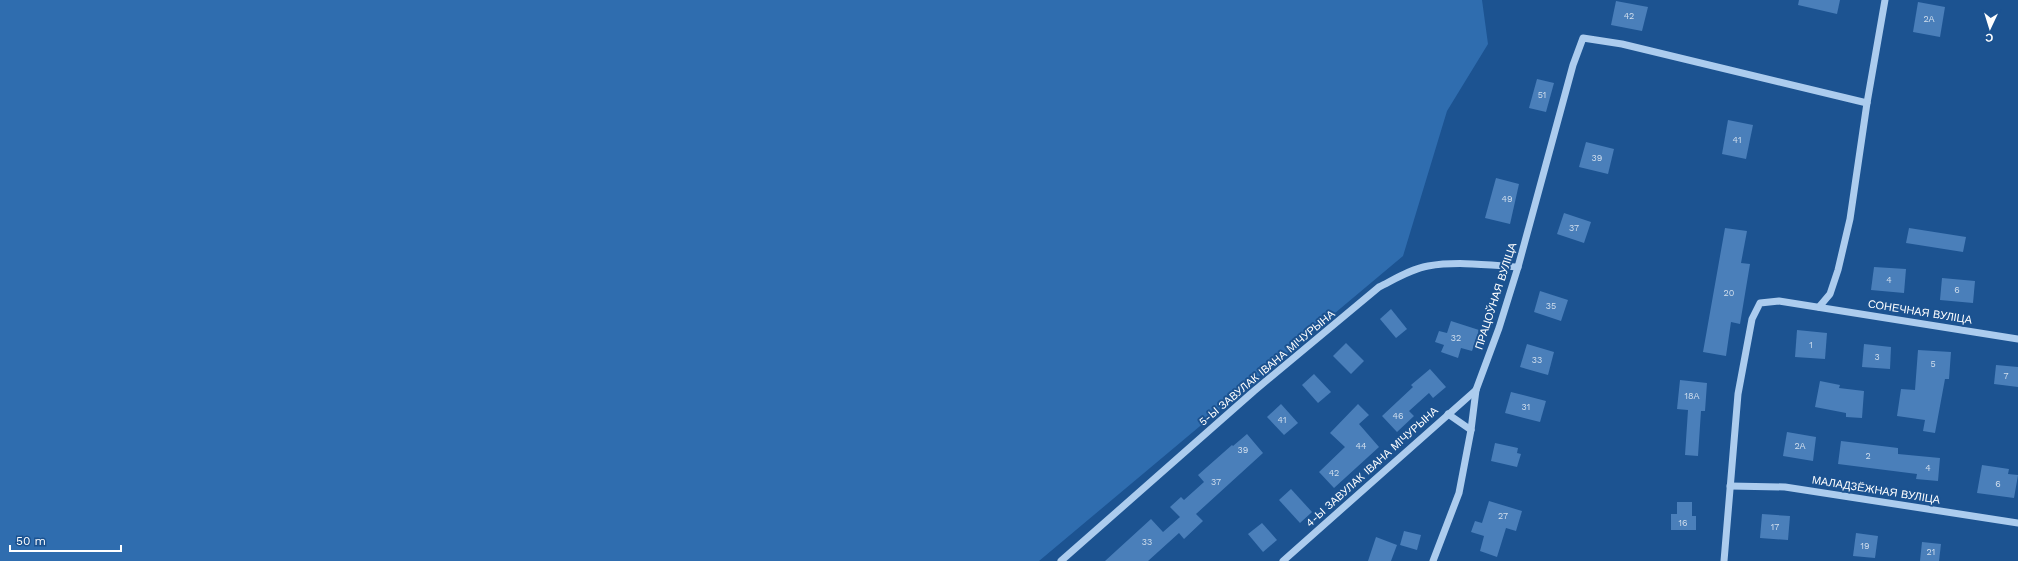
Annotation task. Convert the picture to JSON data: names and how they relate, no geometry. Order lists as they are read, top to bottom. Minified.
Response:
{"streets":{"street":["ПРАЦОЎНАЯ ВУЛІЦА","СОНЕЧНАЯ ВУЛІЦА","5-Ы ЗАВУЛАК ІВАНА МІЧУРЫНА","4-Ы ЗАВУЛАК ІВАНА МІЧУРЫНА","МАЛАДЗЁЖНАЯ ВУЛІЦА"]},"crossings":[["ПРАЦОЎНАЯ ВУЛІЦА","5-Ы ЗАВУЛАК ІВАНА МІЧУРЫНА"],["ПРАЦОЎНАЯ ВУЛІЦА","4-Ы ЗАВУЛАК ІВАНА МІЧУРЫНА"],["СОНЕЧНАЯ ВУЛІЦА","МАЛАДЗЁЖНАЯ ВУЛІЦА"]],"house_numbers":["42","2А","51","41","39","49","37","4","6","20","35","32","1","3","33","5","7","18А","31","46","41","44","2А","39","2","4","42","37","6","27","16","17","33","19","21"],"scale_bar":"50 m","north":"bottom"}
